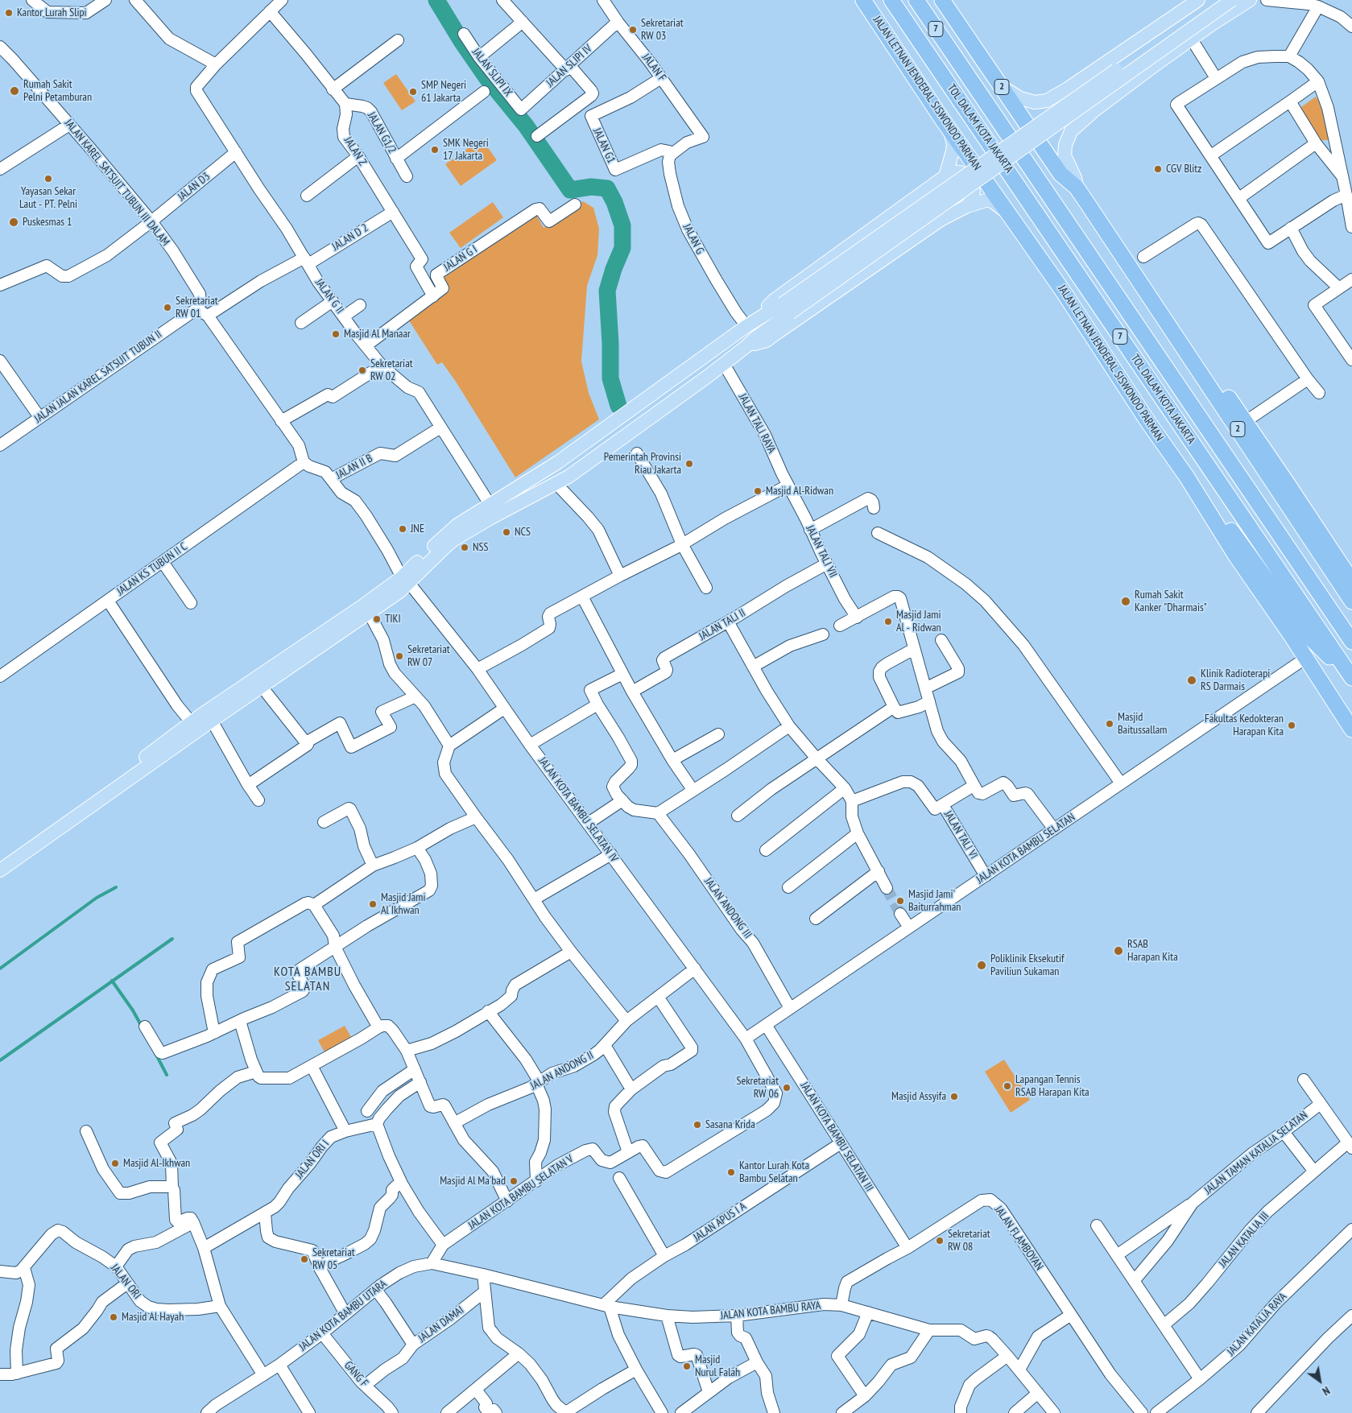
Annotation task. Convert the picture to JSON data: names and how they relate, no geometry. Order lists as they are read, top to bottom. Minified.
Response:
{"streets":{"highway":["7","2","JALAN LETNAN JENDERAL SISWONDO PARMAN","TOL DALAM KOTA JAKARTA"],"street":["JALAN SLIPI IV","JALAN F","JALAN SLIPI IX","JALAN G1/2","JALAN G1","JALAN Z","JALAN KAREL SATSUIT TUBUN III DALAM","JALAN D3","JALAN D 2","JALAN G","JALAN G I","JALAN G II","JALAN JALAN KAREL SATSUIT TUBUN II","JALAN TALI RAYA","JALAN II B","JALAN TALI VII","JALAN KS TUBUN II C","JALAN TALI II","JALAN KOTA BAMBU SELATAN IV","JALAN TALI VI","JALAN KOTA BAMBU SELATAN","JALAN ANDONG III","JALAN ANDONG II","JALAN KOTA BAMBU SELATAN III","JALAN TAMAN KATALIA SELATAN","JALAN ORI I","JALAN KOTA BAMBU SELATAN V","JALAN APUS I A","JALAN FLAMBOYAN","JALAN KATALIA III","JALAN ORI","JALAN KOTA BAMBU RAYA","JALAN KOTA BAMBU UTARA","JALAN DAMAI","JALAN KATALIA RAYA","GANG F"]},"crossings":[["JALAN SLIPI IV","JALAN F"],["JALAN SLIPI IV","JALAN SLIPI IX"],["JALAN F","JALAN G1"],["JALAN F","JALAN G"],["JALAN LETNAN JENDERAL SISWONDO PARMAN","JALAN KOTA BAMBU SELATAN"],["JALAN G1/2","JALAN Z"],["JALAN G1","JALAN G"],["JALAN Z","JALAN D 2"],["JALAN Z","JALAN G I"],["JALAN KAREL SATSUIT TUBUN III DALAM","JALAN D3"],["JALAN KAREL SATSUIT TUBUN III DALAM","JALAN JALAN KAREL SATSUIT TUBUN II"],["JALAN D3","JALAN G II"],["JALAN D 2","JALAN G II"],["JALAN G II","JALAN II B"],["JALAN TALI RAYA","JALAN TALI VII"],["JALAN II B","JALAN KOTA BAMBU SELATAN IV"],["JALAN TALI VII","JALAN TALI II"],["JALAN KS TUBUN II C","JALAN KOTA BAMBU SELATAN IV"],["JALAN KOTA BAMBU SELATAN IV","JALAN KOTA BAMBU SELATAN"],["JALAN KOTA BAMBU SELATAN IV","JALAN ANDONG II"],["JALAN KOTA BAMBU SELATAN IV","JALAN KOTA BAMBU SELATAN V"],["JALAN TALI VI","JALAN KOTA BAMBU SELATAN"],["JALAN KOTA BAMBU SELATAN","JALAN ANDONG III"],["JALAN KOTA BAMBU SELATAN","JALAN KOTA BAMBU SELATAN III"],["JALAN KOTA BAMBU SELATAN","JALAN KOTA BAMBU SELATAN V"],["JALAN KOTA BAMBU SELATAN III","JALAN APUS I A"],["JALAN KOTA BAMBU SELATAN III","JALAN FLAMBOYAN"],["JALAN KOTA BAMBU SELATAN V","JALAN KOTA BAMBU UTARA"],["JALAN APUS I A","JALAN KOTA BAMBU RAYA"],["JALAN APUS I A","JALAN KOTA BAMBU UTARA"],["JALAN FLAMBOYAN","JALAN KOTA BAMBU RAYA"],["JALAN KOTA BAMBU RAYA","JALAN KOTA BAMBU UTARA"],["JALAN KOTA BAMBU UTARA","JALAN DAMAI"],["JALAN KOTA BAMBU UTARA","GANG F"]],"districts":["KOTA BAMBU SELATAN"],"places":["Kantor Lurah Slipi","Sekretariat RW 03","Rumah Sakit Pelni Petamburan","SMP Negeri 61 Jakarta","SMK Negeri 17 Jakarta","CGV Blitz","Yayasan Sekar Laut - PT. Pelni","Puskesmas 1","Sekretariat RW 01","Masjid Al Manaar","Sekretariat RW 02","Pemerintah Provinsi Riau Jakarta","Masjid Al-Ridwan","JNE","NCS","NSS","Rumah Sakit Kanker \"Dharmais\"","TIKI","Masjid Jami Al - Ridwan","Sekretariat RW 07","Klinik Radioterapi RS Darmais","Masjid Baitussallam","Fakultas Kedokteran Harapan Kita","Masjid Jami' Baiturrahman","Masjid Jami Al Ikhwan","RSAB Harapan Kita","Poliklinik Eksekutif Paviliun Sukaman","Lapangan Tennis RSAB Harapan Kita","Sekretariat RW 06","Masjid Assyifa","Sasana Krida","Masjid Al-Ikhwan","Kantor Lurah Kota Bambu Selatan","Masjid Al Ma'bad","Sekretariat RW 08","Sekretariat RW 05","Masjid Al Hayah","Masjid Nurul Falah"],"north":"bottom right"}
